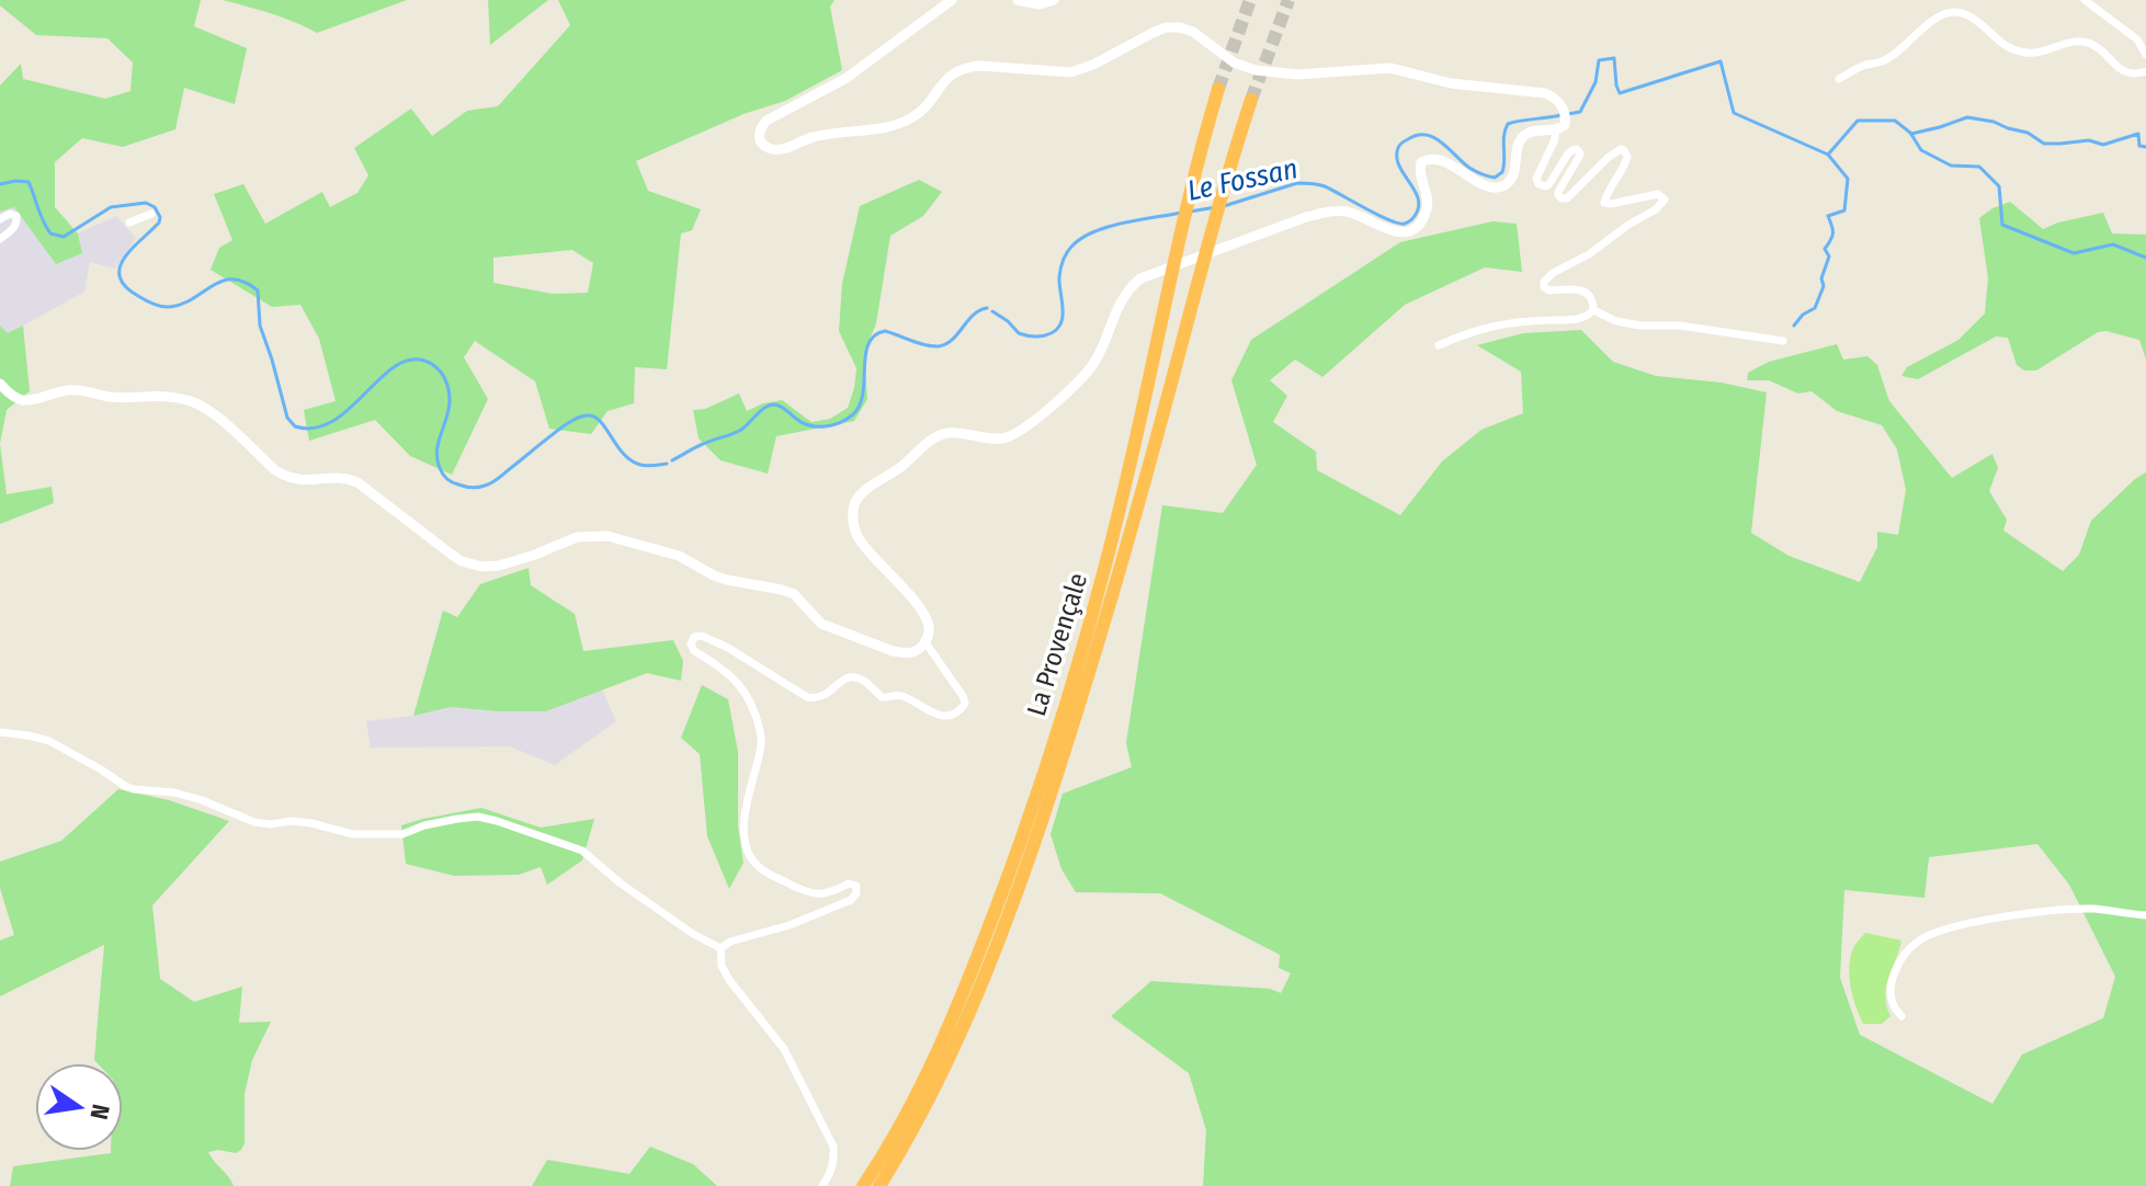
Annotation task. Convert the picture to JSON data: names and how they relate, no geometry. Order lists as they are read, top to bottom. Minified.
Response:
{"streets":{"highway":["La Provençale"]},"water":["Le Fossan"],"north":"right"}
